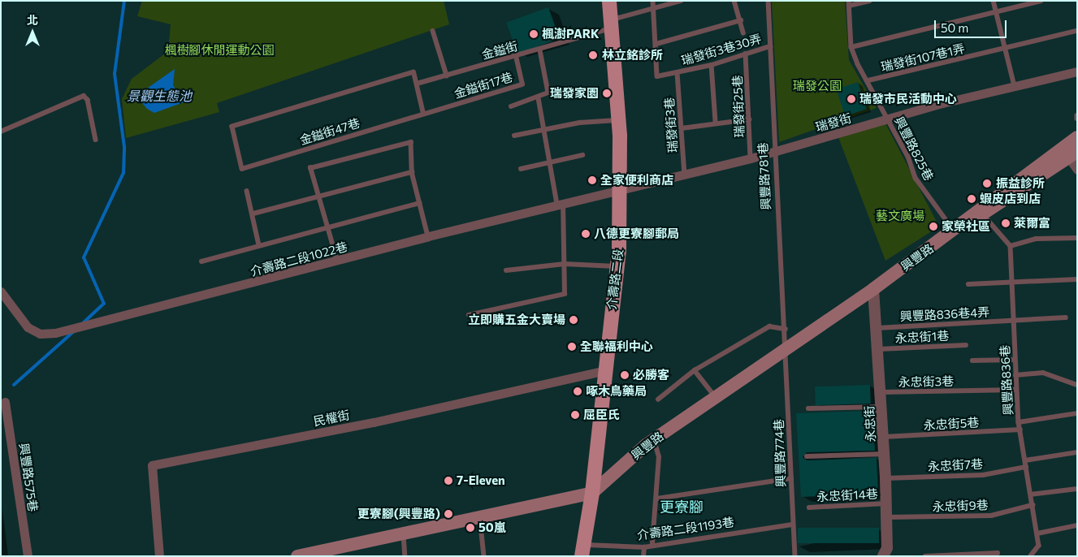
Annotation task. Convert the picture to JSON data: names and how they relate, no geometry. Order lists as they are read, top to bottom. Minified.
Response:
{"streets":{"main road":["興豐路","介壽路二段"],"street":["瑞發街","介壽路二段1022巷","民權街","永忠街","興豐路575巷"],"lane":["瑞發街3巷30弄","金鎰街","瑞發街107巷1弄","金鎰街17巷","瑞發街25巷","瑞發街3巷","金鎰街47巷","興豐路825巷","興豐路781巷","興豐路836巷4弄","永忠街1巷","興豐路836巷","永忠街3巷","永忠街5巷","興豐路774巷","永忠街7巷","永忠街14巷","永忠街9巷","介壽路二段1193巷"]},"crossings":[["瑞發街3巷30弄","瑞發街25巷"],["瑞發街3巷30弄","瑞發街3巷"],["瑞發街3巷30弄","興豐路781巷"],["金鎰街","金鎰街17巷"],["金鎰街","金鎰街47巷"],["金鎰街","介壽路二段"],["瑞發街107巷1弄","興豐路825巷"],["金鎰街17巷","金鎰街47巷"],["瑞發街25巷","瑞發街"],["瑞發街","瑞發街3巷"],["瑞發街","興豐路825巷"],["瑞發街","興豐路781巷"],["瑞發街","介壽路二段1022巷"],["瑞發街","介壽路二段"],["興豐路825巷","興豐路"],["興豐路781巷","興豐路"],["興豐路781巷","興豐路774巷"],["興豐路","介壽路二段"],["興豐路","永忠街"],["興豐路","興豐路774巷"],["介壽路二段1022巷","介壽路二段"],["介壽路二段","民權街"],["介壽路二段","介壽路二段1193巷"],["興豐路836巷4弄","興豐路836巷"],["興豐路836巷4弄","永忠街"],["永忠街1巷","永忠街"],["興豐路836巷","永忠街3巷"],["興豐路836巷","永忠街5巷"],["興豐路836巷","永忠街7巷"],["興豐路836巷","永忠街9巷"],["永忠街3巷","永忠街"],["永忠街","永忠街5巷"],["永忠街","永忠街7巷"],["永忠街","永忠街14巷"],["永忠街","永忠街9巷"],["興豐路774巷","介壽路二段1193巷"]],"districts":["更寮腳"],"water":["景觀生態池"],"parks":["楓樹腳休閒運動公園","瑞發公園","藝文廣場"],"places":["楓澍PARK","林立銘診所","瑞發家園","瑞發市民活動中心","全家便利商店","振益診所","蝦皮店到店","萊爾富","家榮社區","八德更寮腳郵局","立即購五金大賣場","全聯福利中心","必勝客","啄木鳥藥局","屈臣氏","7-Eleven","更寮腳(興豐路)","50嵐"],"scale_bar":"50 m","north":"top"}
